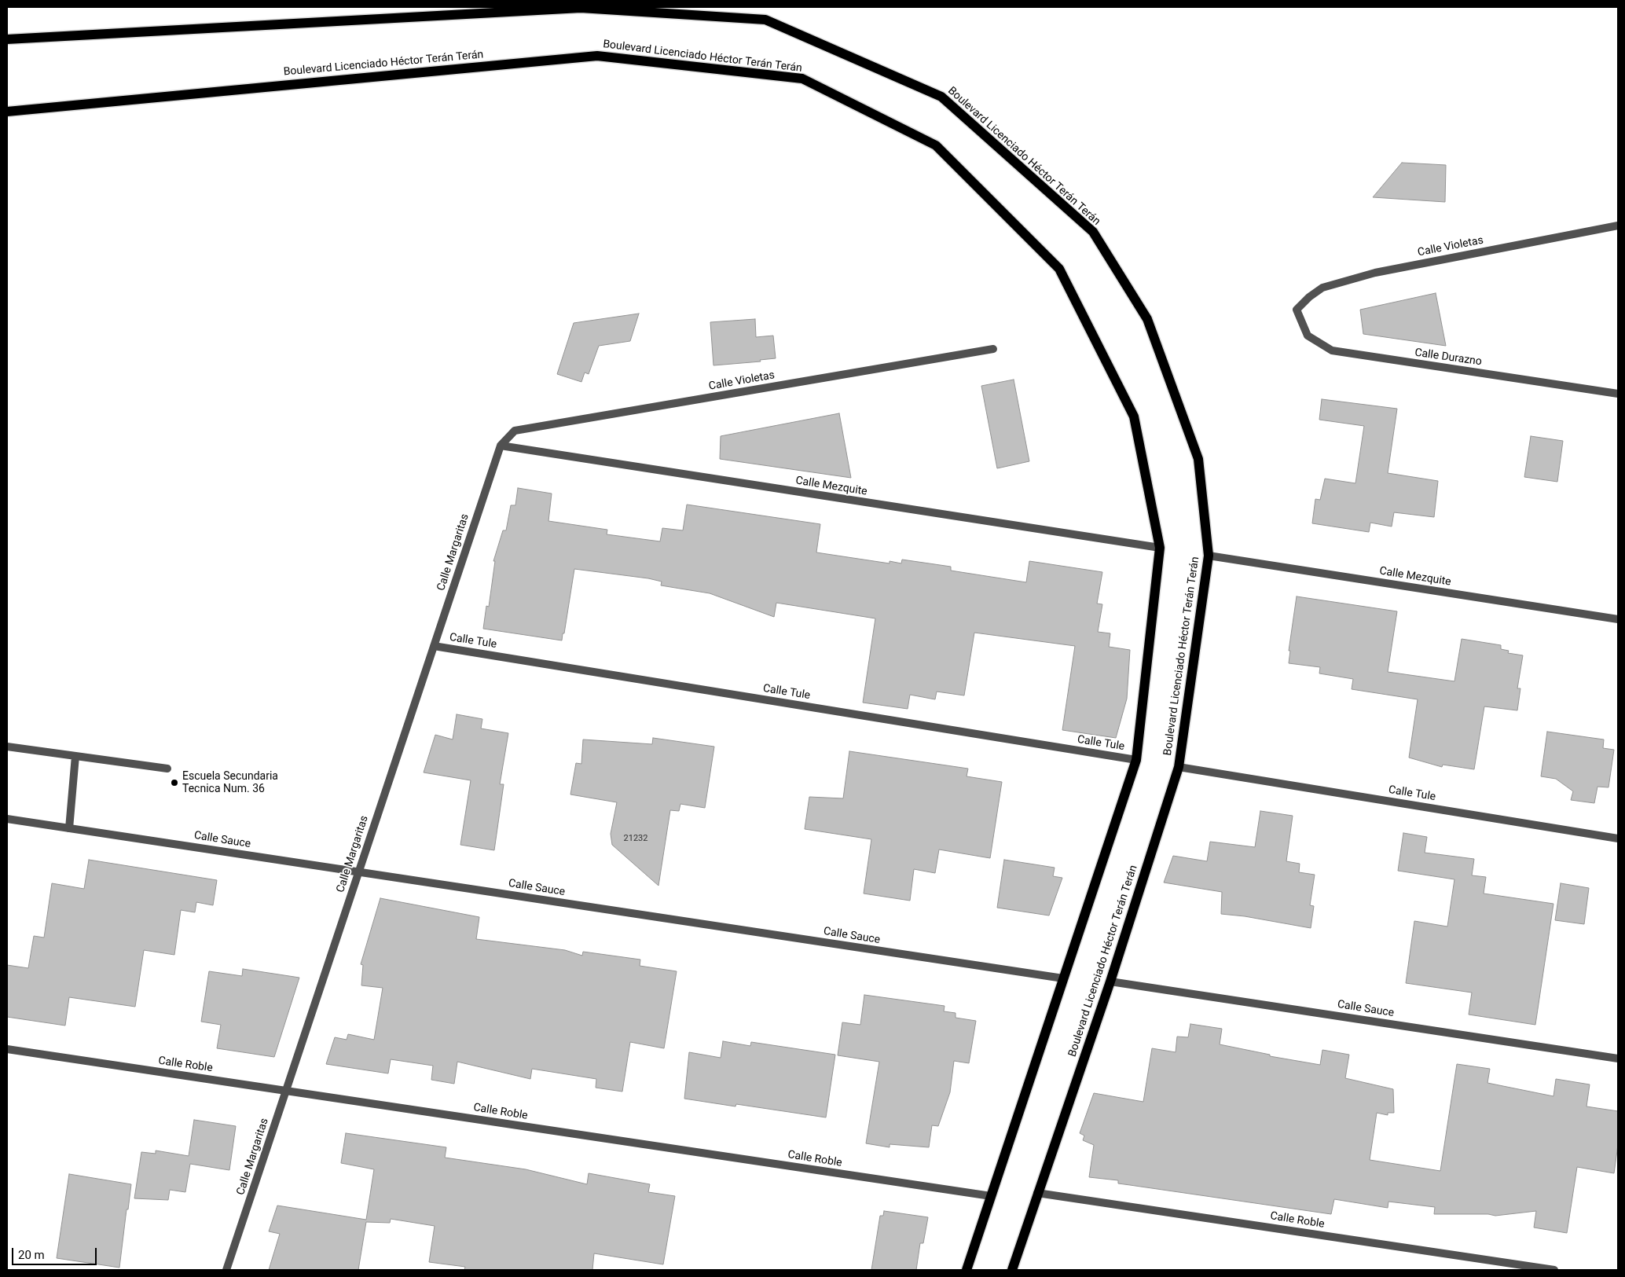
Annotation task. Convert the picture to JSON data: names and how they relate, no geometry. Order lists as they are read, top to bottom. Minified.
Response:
{"streets":{"main road":["Boulevard Licenciado Héctor Terán Terán"],"street":["Calle Violetas","Calle Durazno","Calle Mezquite","Calle Margaritas","Calle Tule","Calle Sauce","Calle Roble"]},"crossings":[["Boulevard Licenciado Héctor Terán Terán","Calle Mezquite"],["Boulevard Licenciado Héctor Terán Terán","Calle Tule"],["Boulevard Licenciado Héctor Terán Terán","Calle Sauce"],["Boulevard Licenciado Héctor Terán Terán","Calle Roble"],["Calle Violetas","Calle Durazno"],["Calle Violetas","Calle Mezquite"],["Calle Violetas","Calle Margaritas"],["Calle Mezquite","Calle Margaritas"],["Calle Margaritas","Calle Tule"],["Calle Margaritas","Calle Sauce"],["Calle Margaritas","Calle Roble"]],"places":["Escuela Secundaria Tecnica Num. 36"],"house_numbers":["21232"],"scale_bar":"20 m"}
